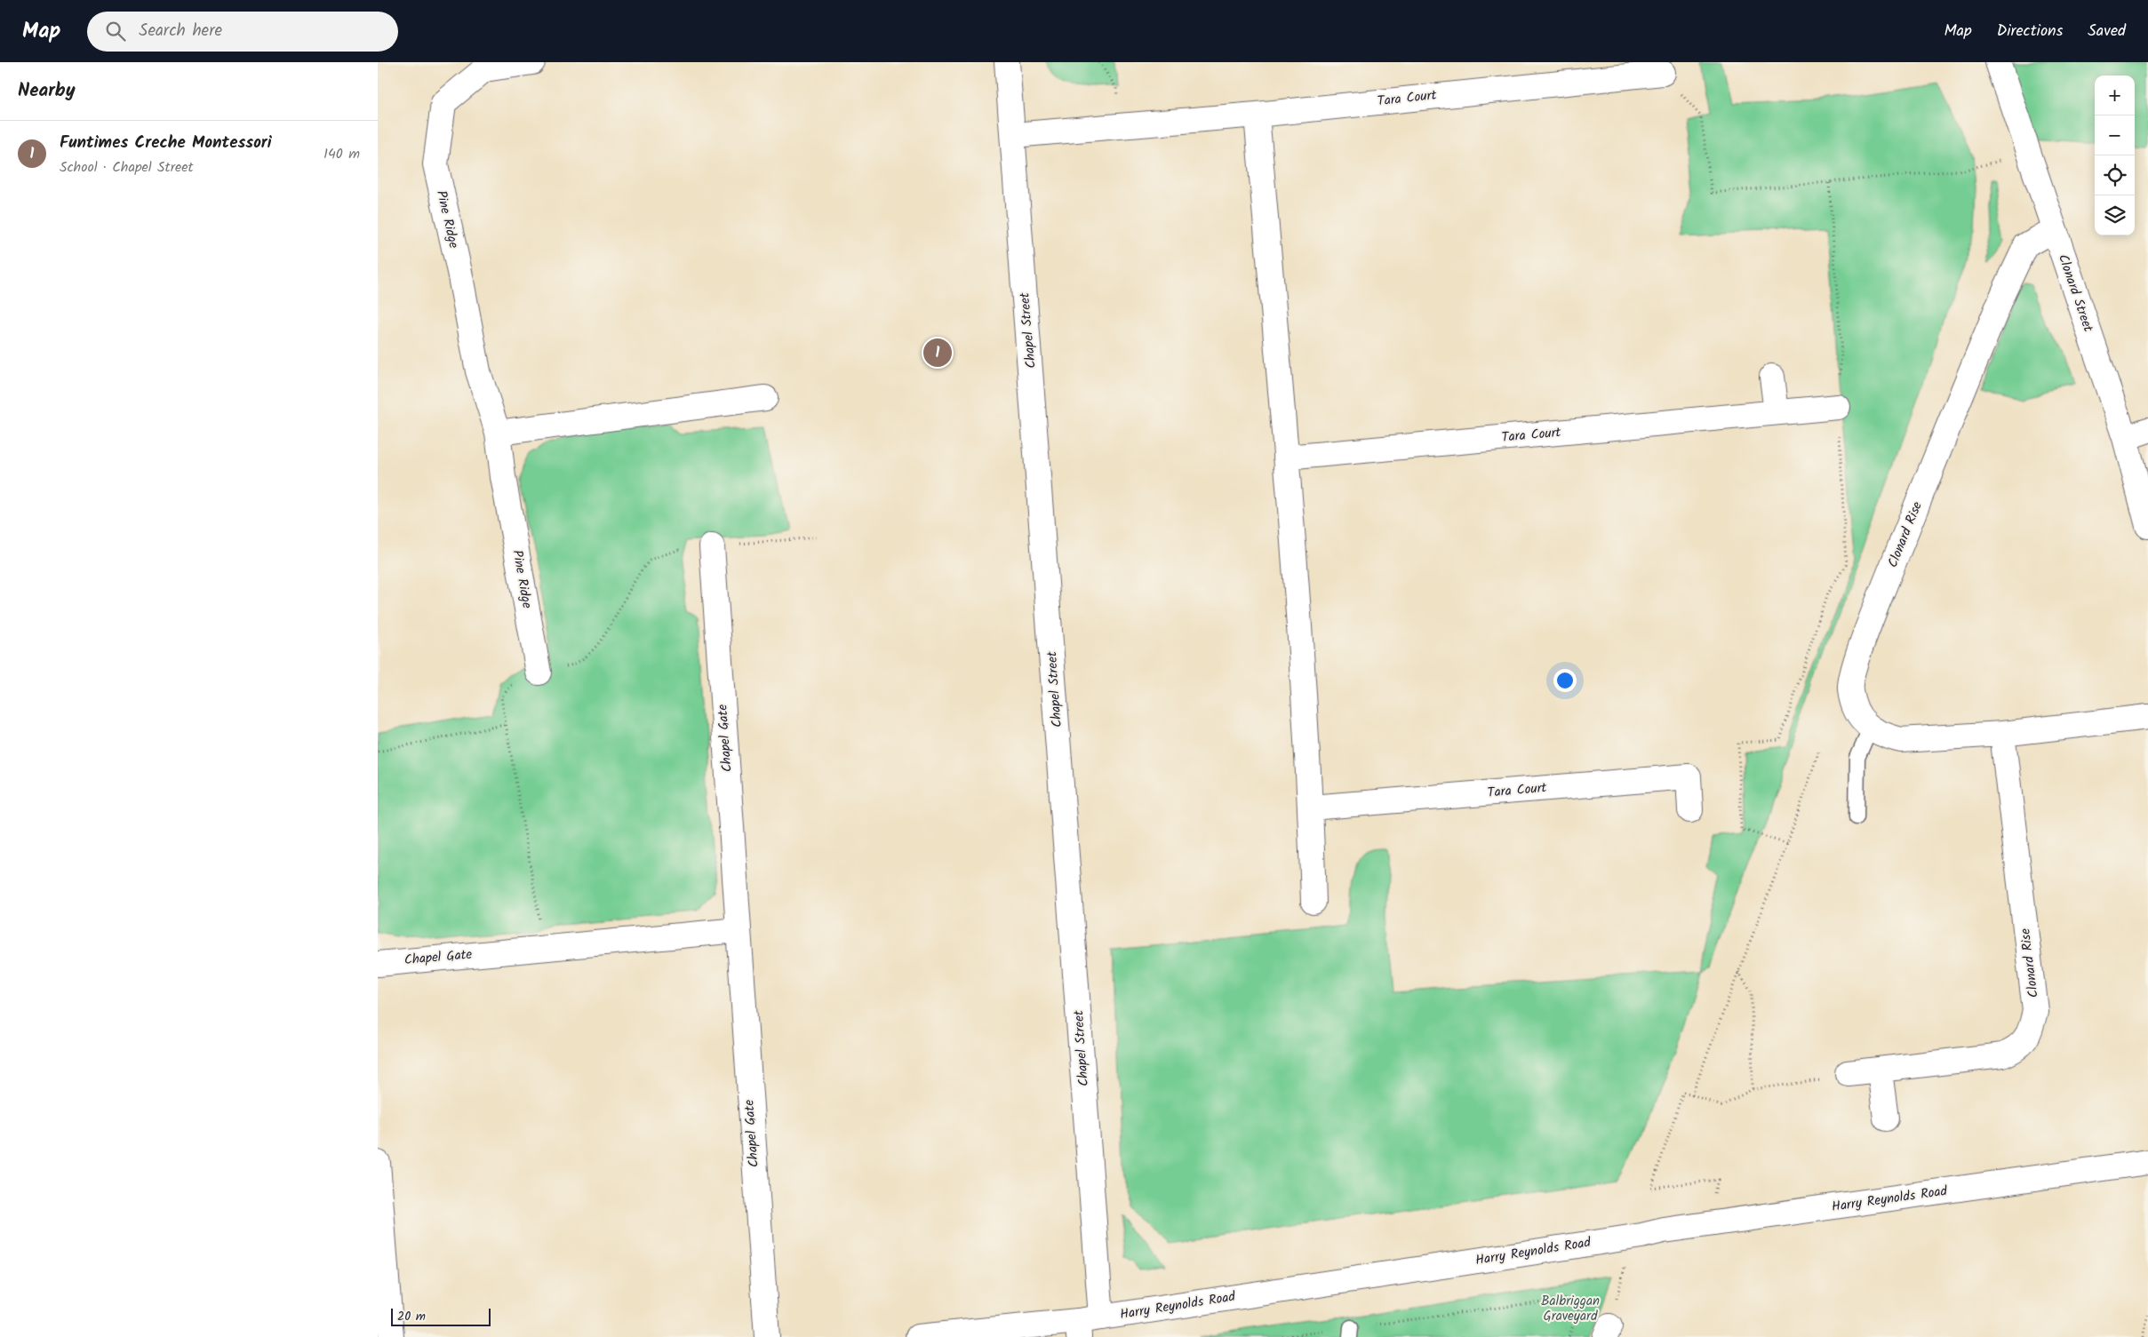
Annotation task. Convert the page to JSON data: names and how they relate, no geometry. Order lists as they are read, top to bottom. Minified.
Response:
{"streets":{"street":["Tara Court","Pine Ridge","Clonard Street","Chapel Street","Clonard Rise","Chapel Gate","Harry Reynolds Road"]},"crossings":[["Tara Court","Chapel Street"],["Clonard Street","Clonard Rise"],["Chapel Street","Harry Reynolds Road"]],"parks":["Balbriggan Graveyard"],"scale_bar":"20 m","page":{"header":"Map","search":"Search here","nav":["Map","Directions","Saved"],"heading":"Nearby","map_buttons":["+","−"],"list":[{"mark":"1","name":"Funtimes Creche Montessori","note":"School · Chapel Street","value":"140 m"}],"pins":"1","scale":"20 m"}}
